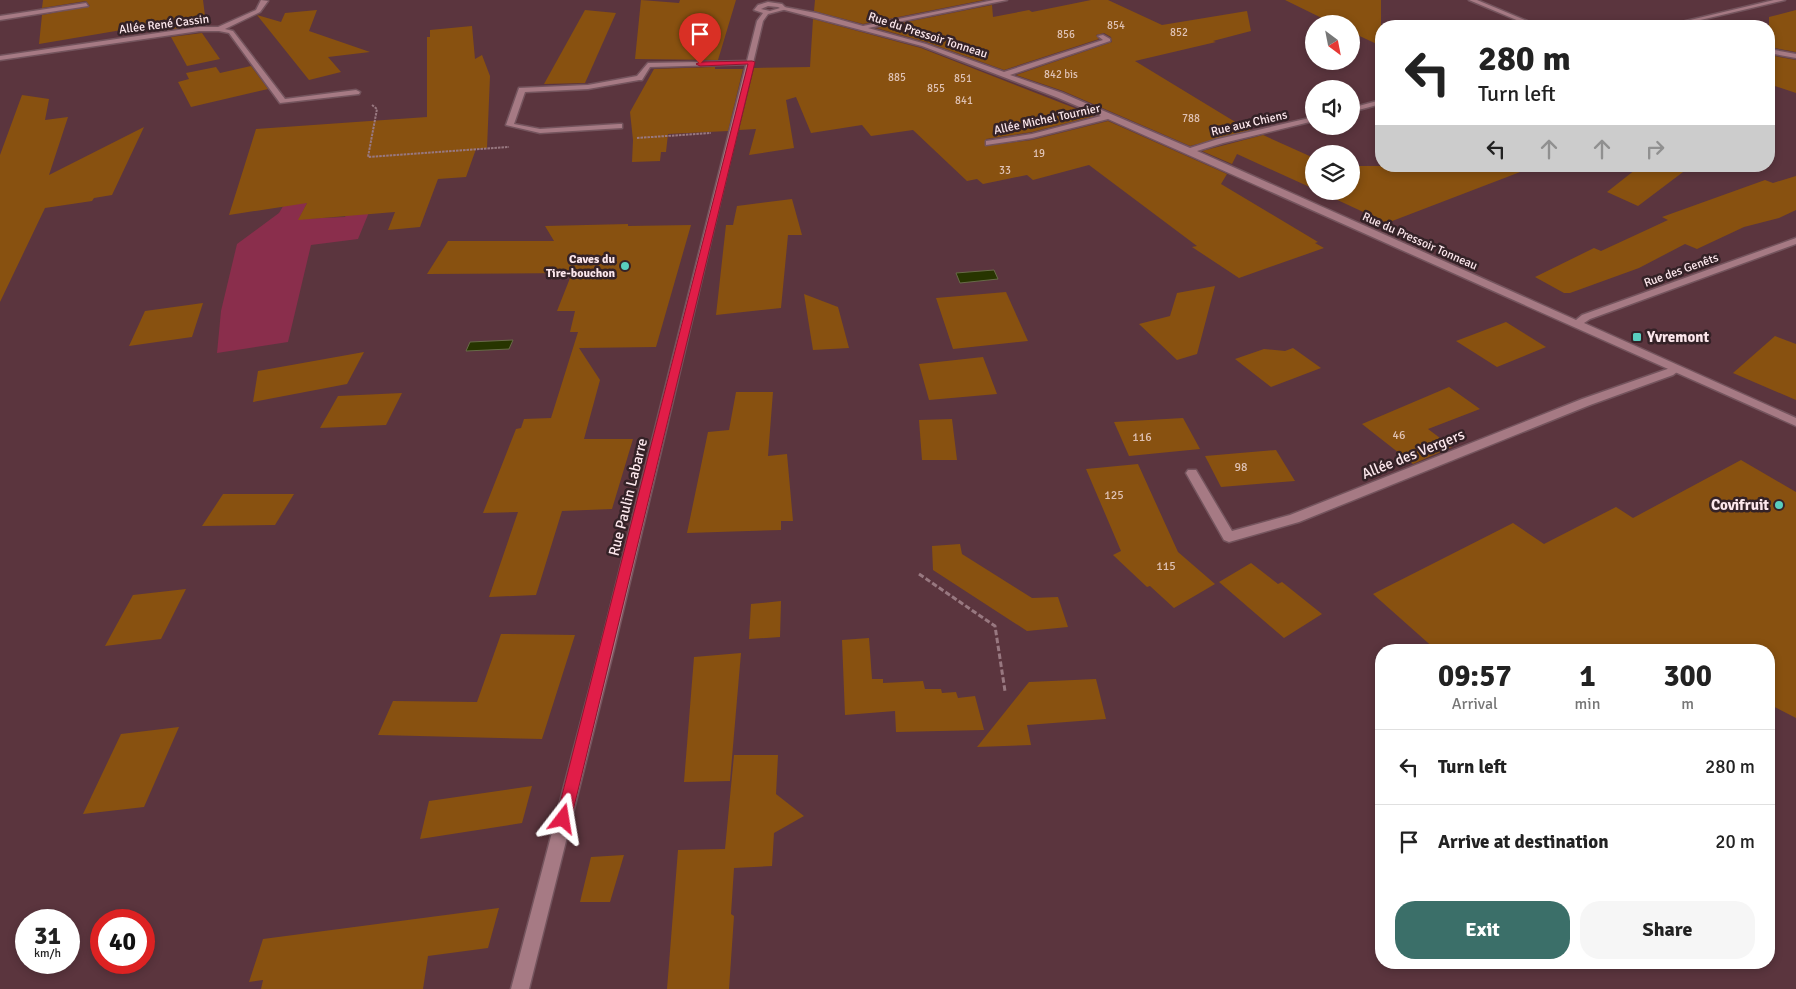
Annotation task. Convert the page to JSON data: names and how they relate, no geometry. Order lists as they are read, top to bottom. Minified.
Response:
{"streets":{"street":["Allée René Cassin","Rue du Pressoir Tonneau","Allée Michel Tournier","Rue aux Chiens","Rue des Genêts","Allée des Vergers","Rue Paulin Labarre"]},"crossings":[["Rue du Pressoir Tonneau","Allée Michel Tournier"],["Rue du Pressoir Tonneau","Rue aux Chiens"],["Rue du Pressoir Tonneau","Rue des Genêts"],["Rue du Pressoir Tonneau","Allée des Vergers"],["Rue du Pressoir Tonneau","Rue Paulin Labarre"]],"places":{"other":["Caves du Tire-bouchon","Covifruit"],"transit":["Yvremont"]},"house_numbers":["854","852","856","842 bis","885","851","855","841","788","19","33","46","116","98","125","115"],"north":"bottom right","page":{"turn":["280 m","Turn left"],"eta":["09:57","Arrival","1","min","300","m"],"list":[{"name":"Turn left","value":"280 m"},{"name":"Arrive at destination","value":"20 m"}],"buttons":["Exit","Share"],"speed":"31 km/h","limit":"40"}}
